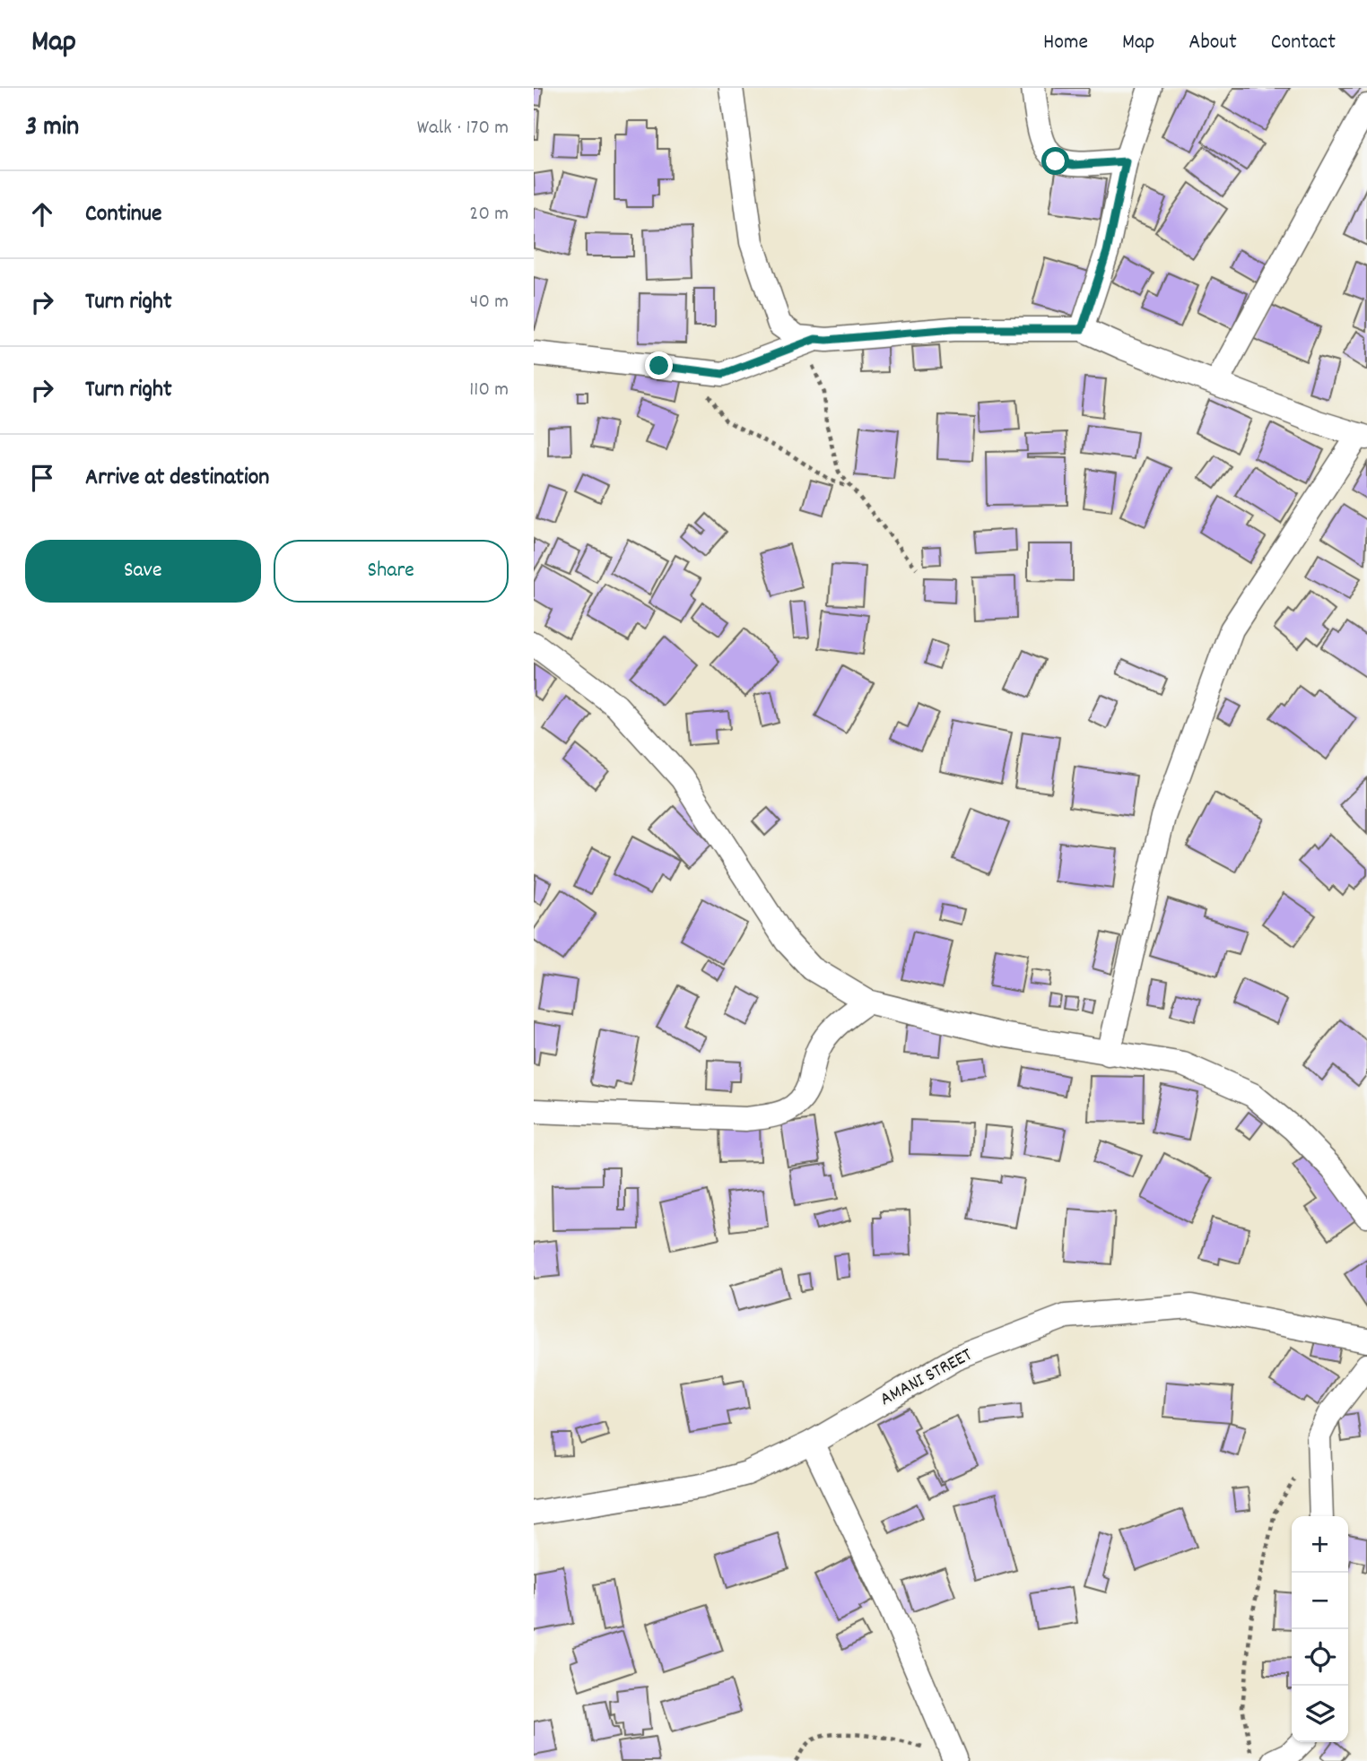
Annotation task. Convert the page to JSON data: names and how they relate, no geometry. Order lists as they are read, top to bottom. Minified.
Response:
{"streets":{"street":["AMANI STREET"]},"page":{"header":"Map","nav":["Home","Map","About","Contact"],"heading":["3 min","Walk · 170 m"],"list":[["Continue","20 m"],["Turn right","40 m"],["Turn right","110 m"],"Arrive at destination"],"buttons":["Save","Share"],"map_buttons":["+","−"]}}
